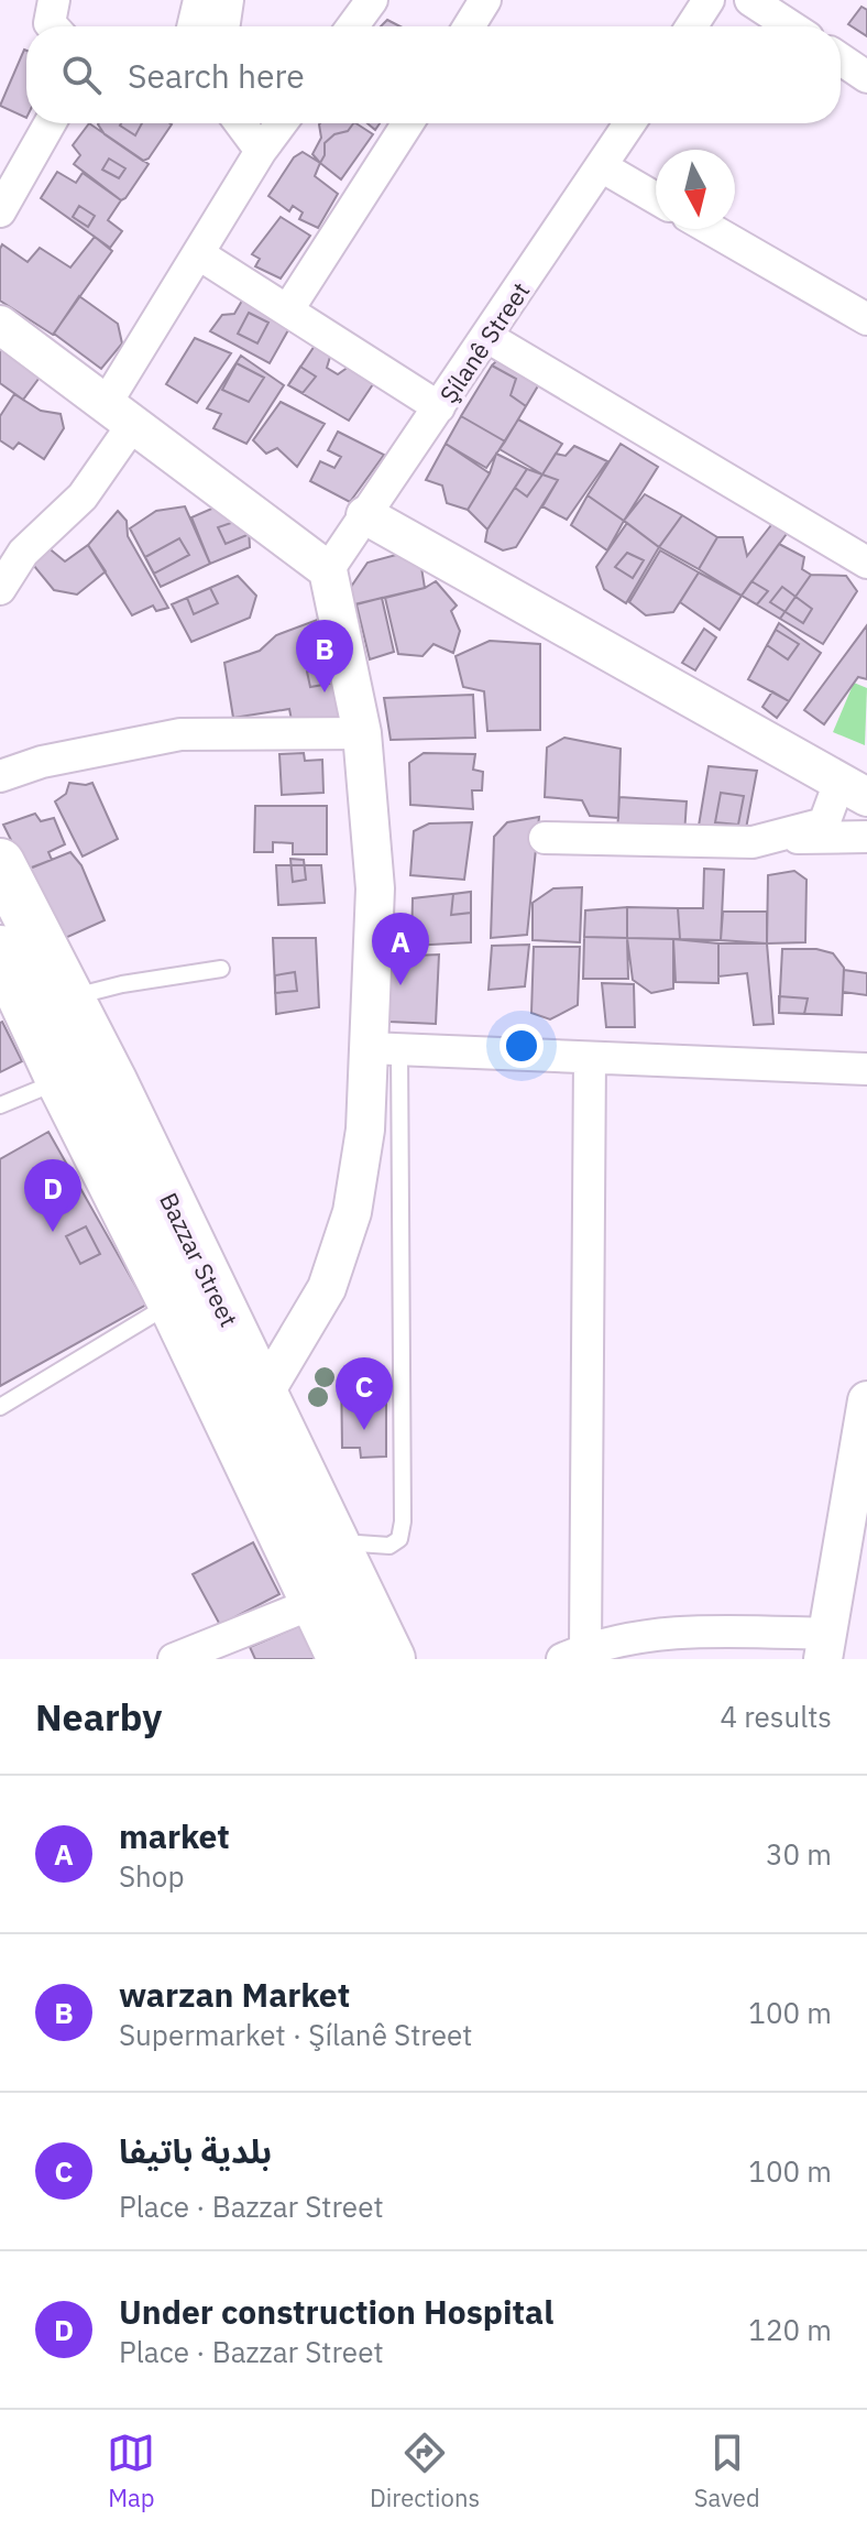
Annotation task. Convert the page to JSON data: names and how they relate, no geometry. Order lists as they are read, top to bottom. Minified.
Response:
{"streets":{"highway":["Bazzar Street"],"street":["Şílanê Street"]},"north":"bottom","page":{"search":"Search here","pins":["B","A","D","C"],"heading":["Nearby","4 results"],"list":[{"mark":"A","name":"market","note":"Shop","value":"30 m"},{"mark":"B","name":"warzan Market","note":"Supermarket · Şílanê Street","value":"100 m"},{"mark":"C","name":"بلدية باتيفا","note":"Place · Bazzar Street","value":"100 m"},{"mark":"D","name":"Under construction Hospital","note":"Place · Bazzar Street","value":"120 m"}],"nav":["Map","Directions","Saved"]}}
